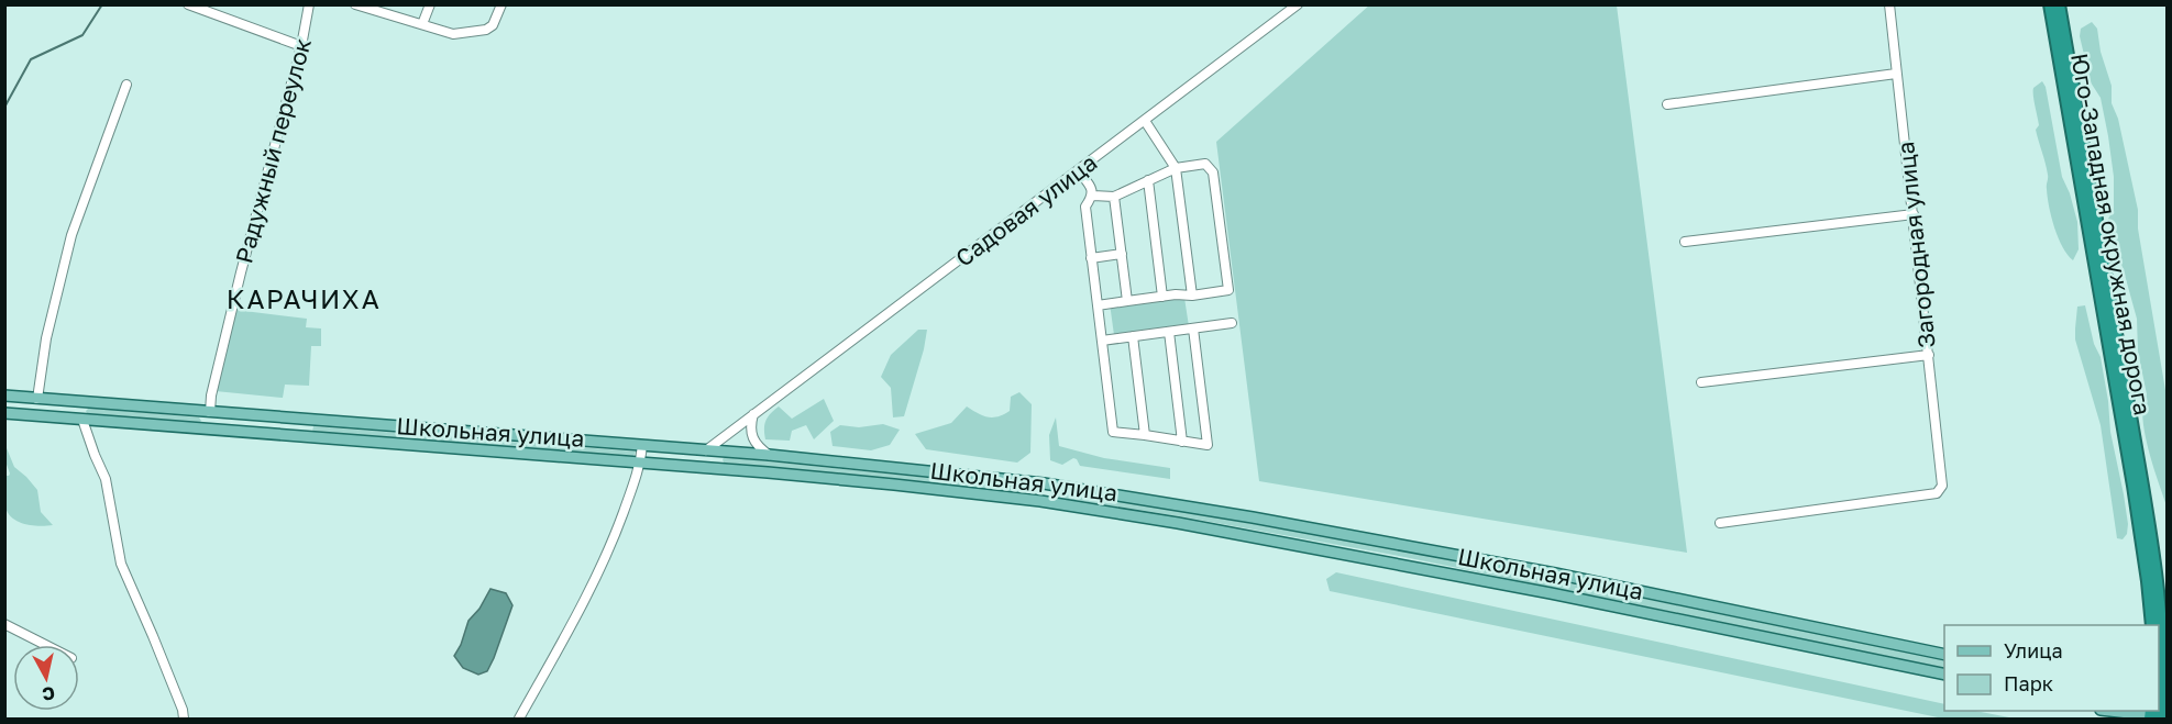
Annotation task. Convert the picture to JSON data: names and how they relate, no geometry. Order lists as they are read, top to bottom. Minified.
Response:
{"streets":{"highway":["Юго-Западная окружная дорога"],"main road":["Школьная улица"],"street":["Радужный переулок","Садовая улица","Загородная улица"]},"crossings":[["Радужный переулок","Школьная улица"],["Садовая улица","Школьная улица"]],"districts":["КАРАЧИХА"],"legend":["Улица","Парк"],"north":"bottom"}
